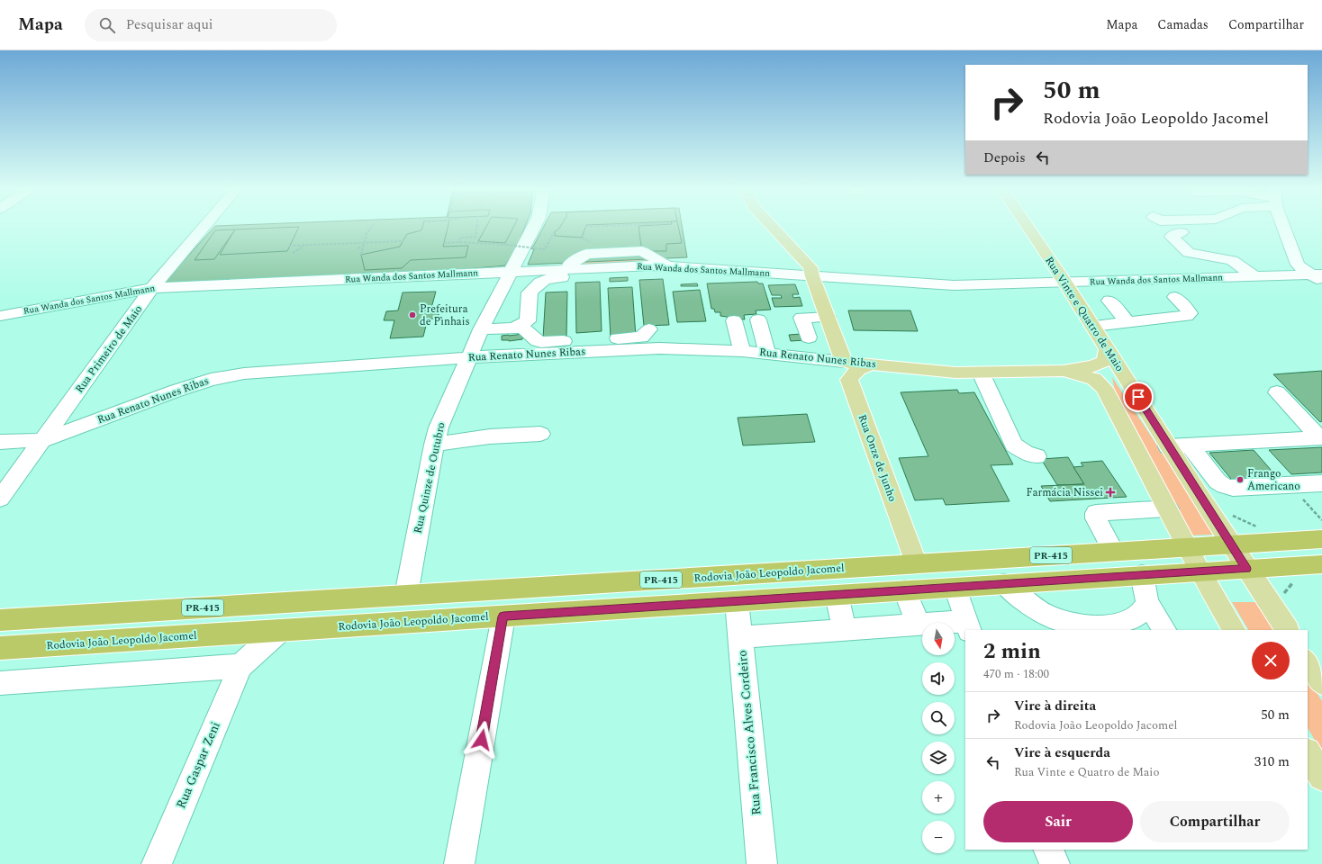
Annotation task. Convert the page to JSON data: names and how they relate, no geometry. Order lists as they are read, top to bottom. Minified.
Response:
{"streets":{"highway":["PR-415","Rodovia João Leopoldo Jacomel"],"main road":["Rua Vinte e Quatro de Maio","Rua Renato Nunes Ribas","Rua Onze de Junho"],"street":["Rua Wanda dos Santos Mallmann","Rua Primeiro de Maio","Rua Quinze de Outubro","Rua Francisco Alves Cordeiro","Rua Gaspar Zeni"]},"crossings":[["Rua Wanda dos Santos Mallmann","Rua Vinte e Quatro de Maio"],["Rua Wanda dos Santos Mallmann","Rua Primeiro de Maio"],["Rua Wanda dos Santos Mallmann","Rua Quinze de Outubro"],["Rua Vinte e Quatro de Maio","Rodovia João Leopoldo Jacomel"],["Rua Primeiro de Maio","Rua Renato Nunes Ribas"],["Rua Renato Nunes Ribas","Rua Onze de Junho"],["Rua Renato Nunes Ribas","Rua Quinze de Outubro"],["Rua Onze de Junho","Rodovia João Leopoldo Jacomel"],["Rua Quinze de Outubro","Rodovia João Leopoldo Jacomel"],["Rodovia João Leopoldo Jacomel","Rua Francisco Alves Cordeiro"]],"places":{"other":["Prefeitura de Pìnhais","Frango Americano"],"health":["Farmácia Nissei"]},"north":"bottom","page":{"header":"Mapa","search":"Pesquisar aqui","nav":["Mapa","Camadas","Compartilhar"],"turn":["50 m","Rodovia João Leopoldo Jacomel"],"then":"Depois","map_buttons":["+","−"],"heading":["2 min","470 m · 18:00"],"list":[{"name":"Vire à direita","note":"Rodovia João Leopoldo Jacomel","value":"50 m"},{"name":"Vire à esquerda","note":"Rua Vinte e Quatro de Maio","value":"310 m"}],"buttons":["Sair","Compartilhar"]}}
